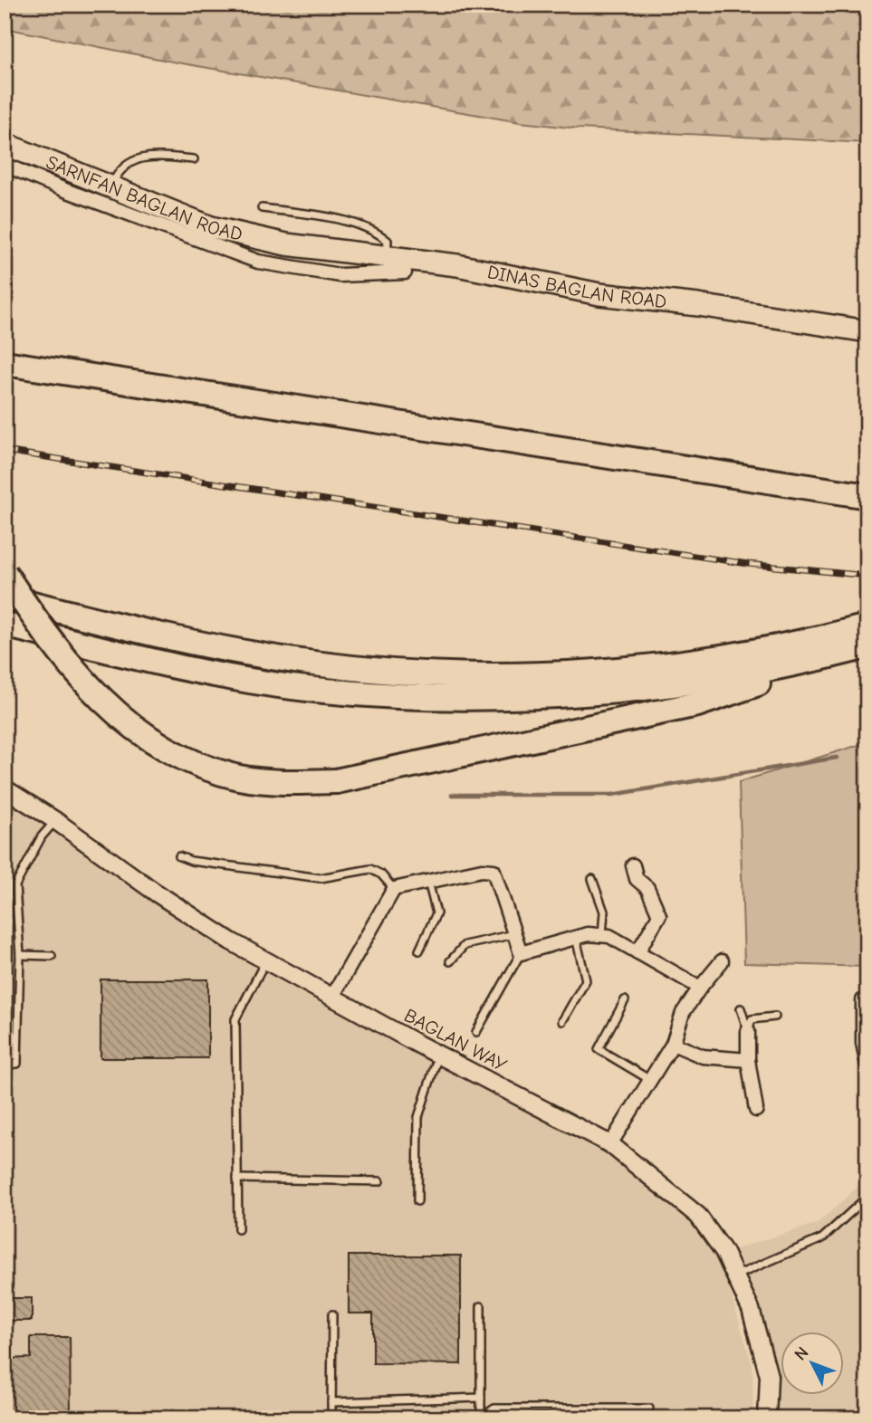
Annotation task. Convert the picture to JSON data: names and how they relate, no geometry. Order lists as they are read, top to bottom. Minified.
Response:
{"streets":{"main road":["SARNFAN BAGLAN ROAD","DINAS BAGLAN ROAD"],"street":["BAGLAN WAY"]},"crossings":[["SARNFAN BAGLAN ROAD","DINAS BAGLAN ROAD"]],"north":"top left"}
